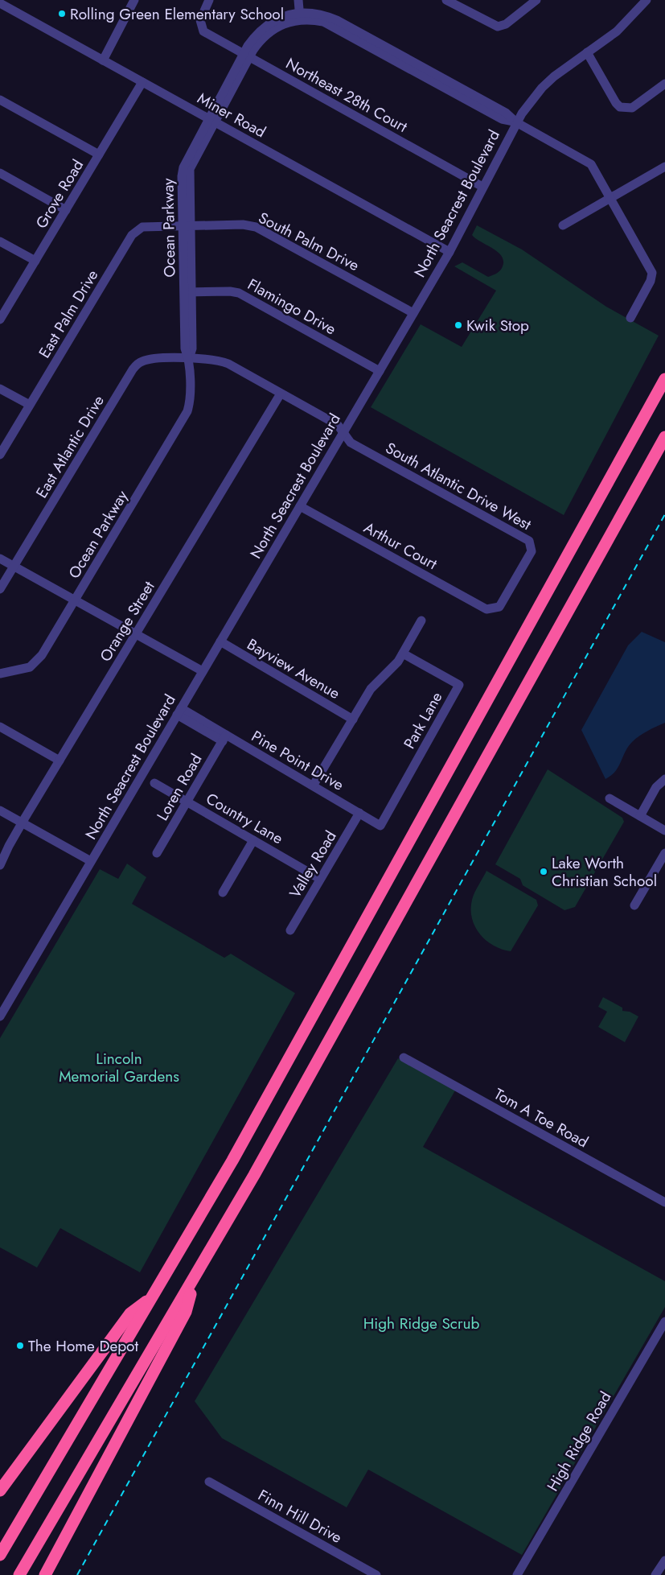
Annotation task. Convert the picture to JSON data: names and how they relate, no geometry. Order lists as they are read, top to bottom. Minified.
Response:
{"streets":{"street":["Northeast 28th Court","Miner Road","Grove Road","North Seacrest Boulevard","Ocean Parkway","South Palm Drive","Flamingo Drive","East Palm Drive","East Atlantic Drive","South Atlantic Drive West","Arthur Court","Orange Street","Bayview Avenue","Park Lane","Pine Point Drive","Loren Road","Country Lane","Valley Road","Tom A Toe Road","High Ridge Road","Finn Hill Drive"]},"crossings":[["Northeast 28th Court","North Seacrest Boulevard"],["Northeast 28th Court","Ocean Parkway"],["Miner Road","Grove Road"],["Miner Road","North Seacrest Boulevard"],["Miner Road","Ocean Parkway"],["North Seacrest Boulevard","Ocean Parkway"],["North Seacrest Boulevard","South Palm Drive"],["North Seacrest Boulevard","Flamingo Drive"],["North Seacrest Boulevard","East Atlantic Drive"],["North Seacrest Boulevard","South Atlantic Drive West"],["North Seacrest Boulevard","Arthur Court"],["North Seacrest Boulevard","Bayview Avenue"],["North Seacrest Boulevard","Pine Point Drive"],["Ocean Parkway","South Palm Drive"],["Ocean Parkway","Flamingo Drive"],["Ocean Parkway","East Palm Drive"],["Ocean Parkway","East Atlantic Drive"],["South Palm Drive","East Palm Drive"],["East Atlantic Drive","South Atlantic Drive West"],["East Atlantic Drive","Orange Street"],["South Atlantic Drive West","Arthur Court"],["Park Lane","Pine Point Drive"],["Pine Point Drive","Loren Road"],["Pine Point Drive","Valley Road"],["Loren Road","Country Lane"],["Country Lane","Valley Road"]],"parks":["Lincoln Memorial Gardens","High Ridge Scrub"],"places":["Rolling Green Elementary School","Kwik Stop","Lake Worth Christian School","The Home Depot"]}
